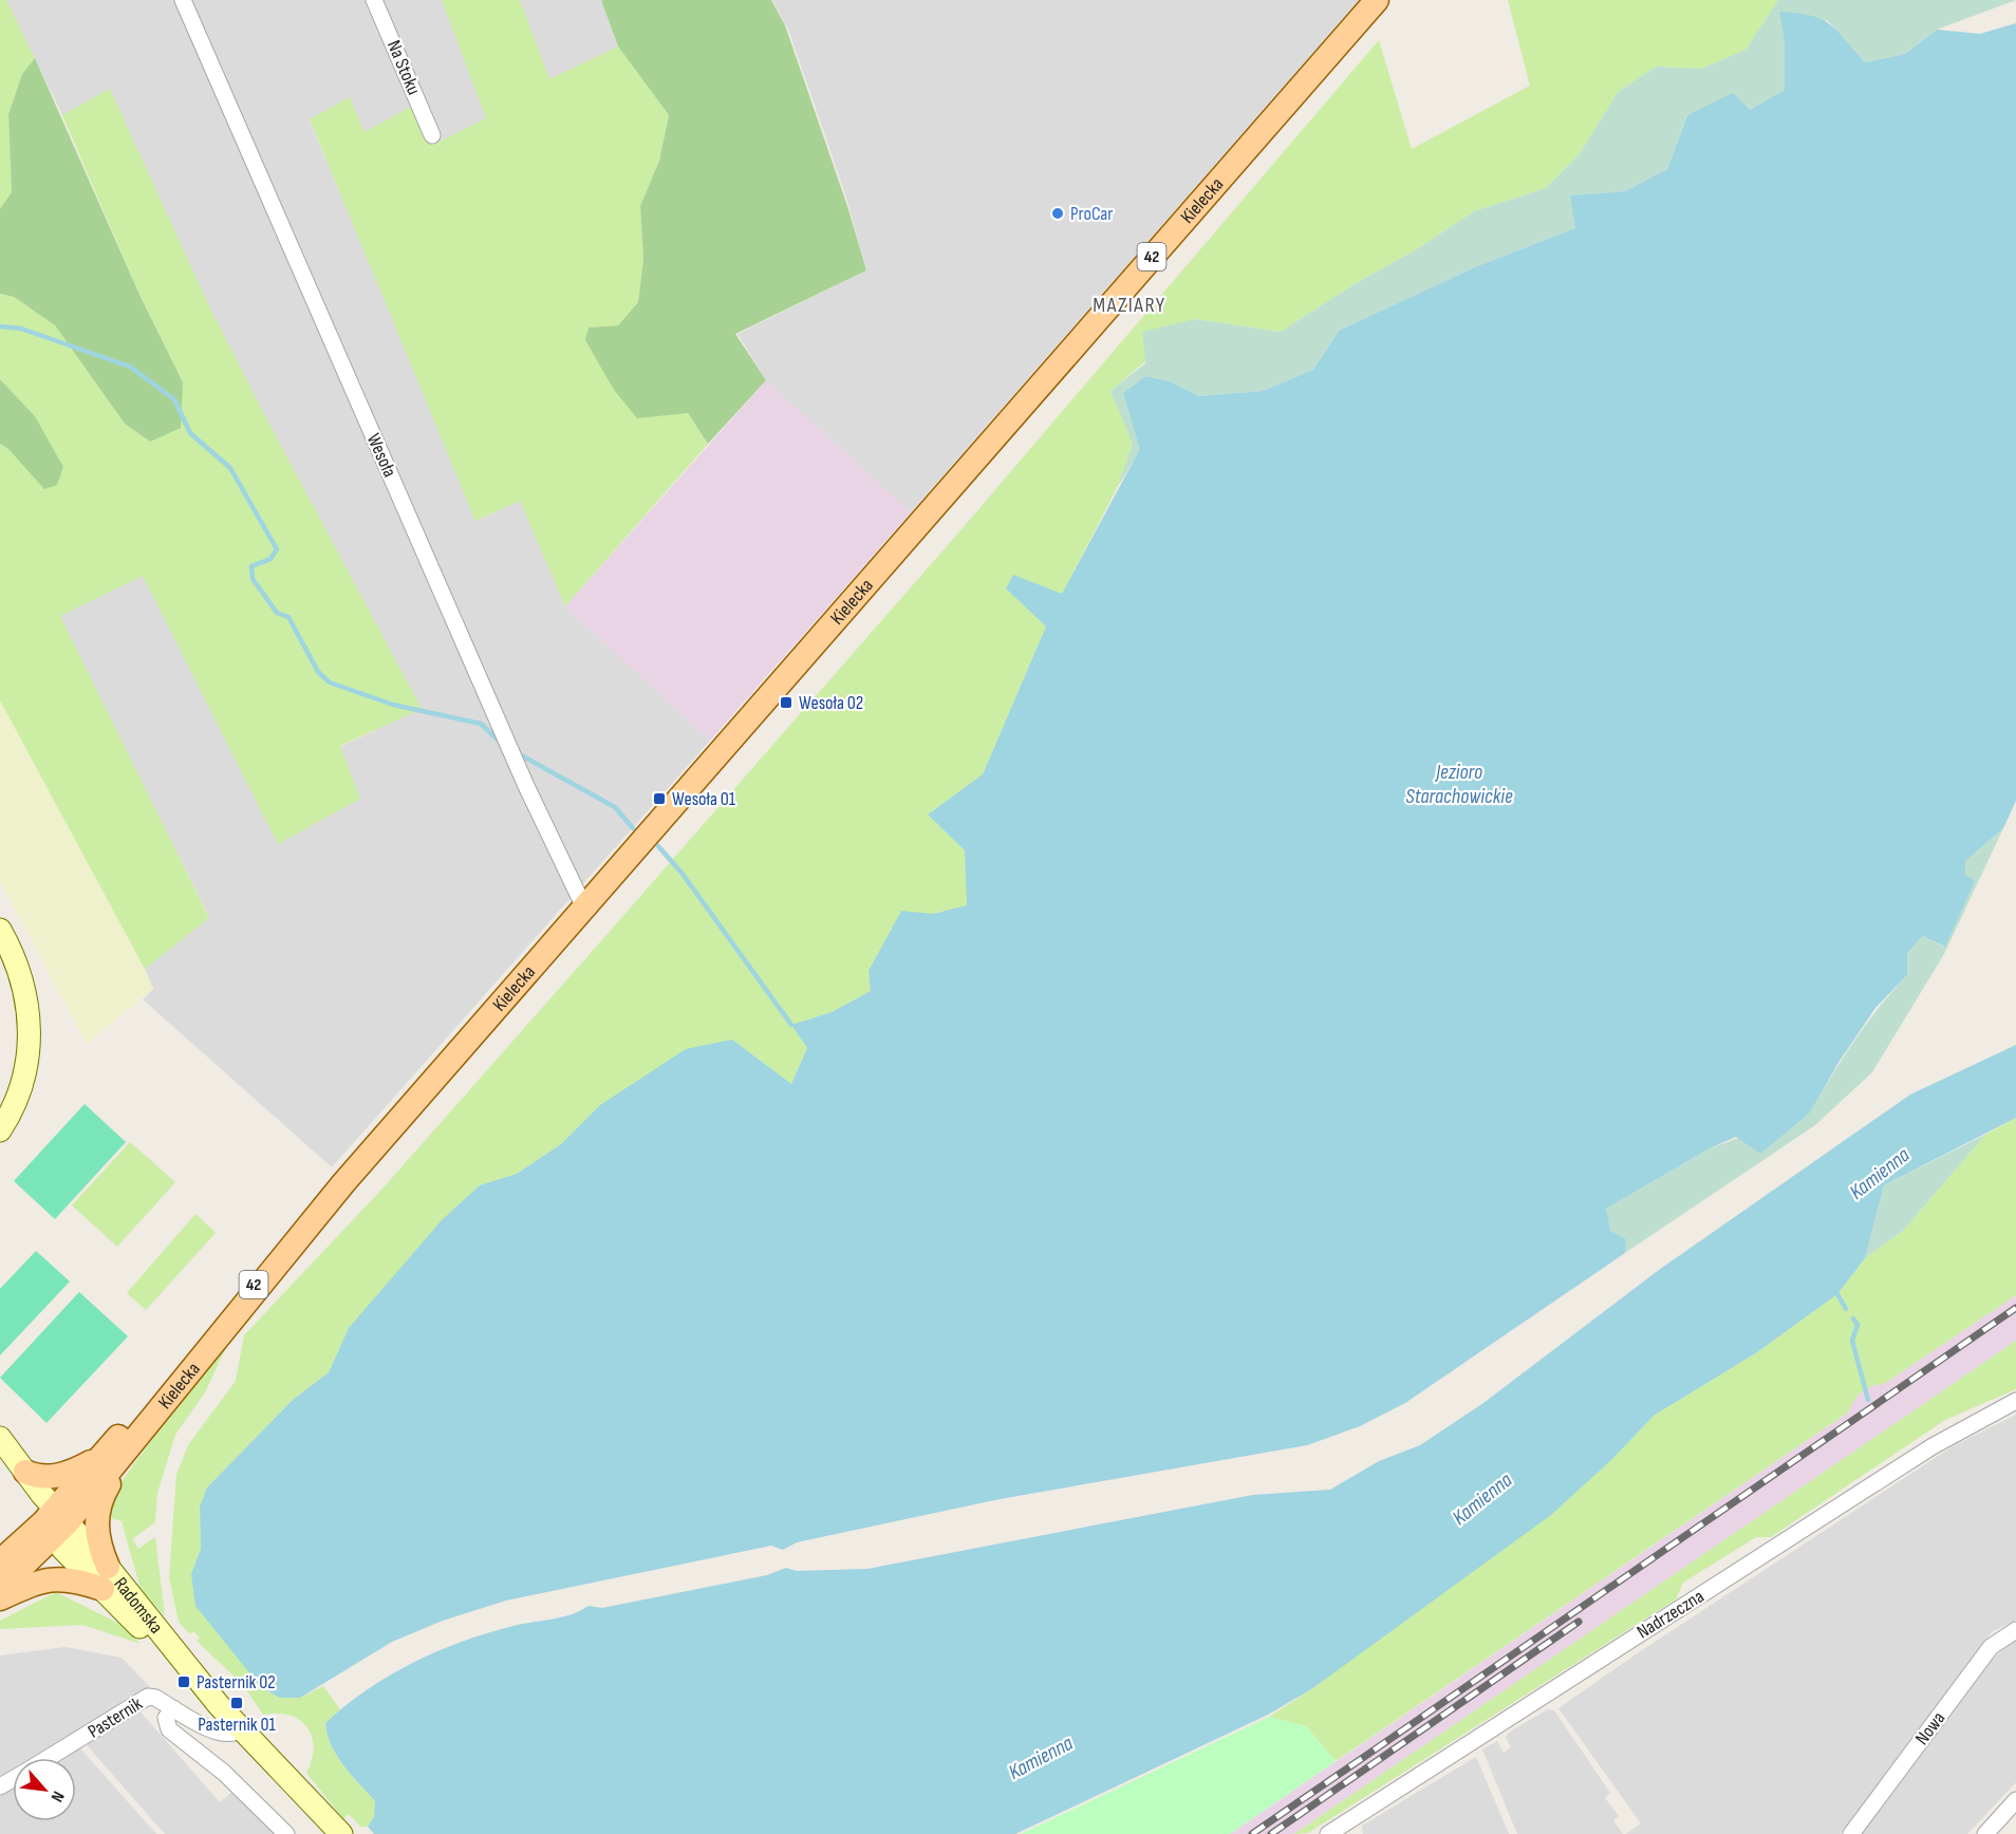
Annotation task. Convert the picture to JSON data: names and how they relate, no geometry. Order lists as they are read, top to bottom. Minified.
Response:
{"streets":{"main road":["Kielecka","42"],"street":["Na Stoku","Wesoła","Radomska","Nadrzeczna","Pasternik","Nowa"]},"crossings":[["Kielecka","42"],["Kielecka","Wesoła"],["Kielecka","Radomska"],["42","Radomska"],["Radomska","Pasternik"]],"districts":["MAZIARY"],"water":["Jezioro Starachowickie","Kamienna"],"places":{"other":["ProCar"],"transit":["Wesoła 02","Wesoła 01","Pasternik 02","Pasternik 01"]},"north":"bottom right"}
